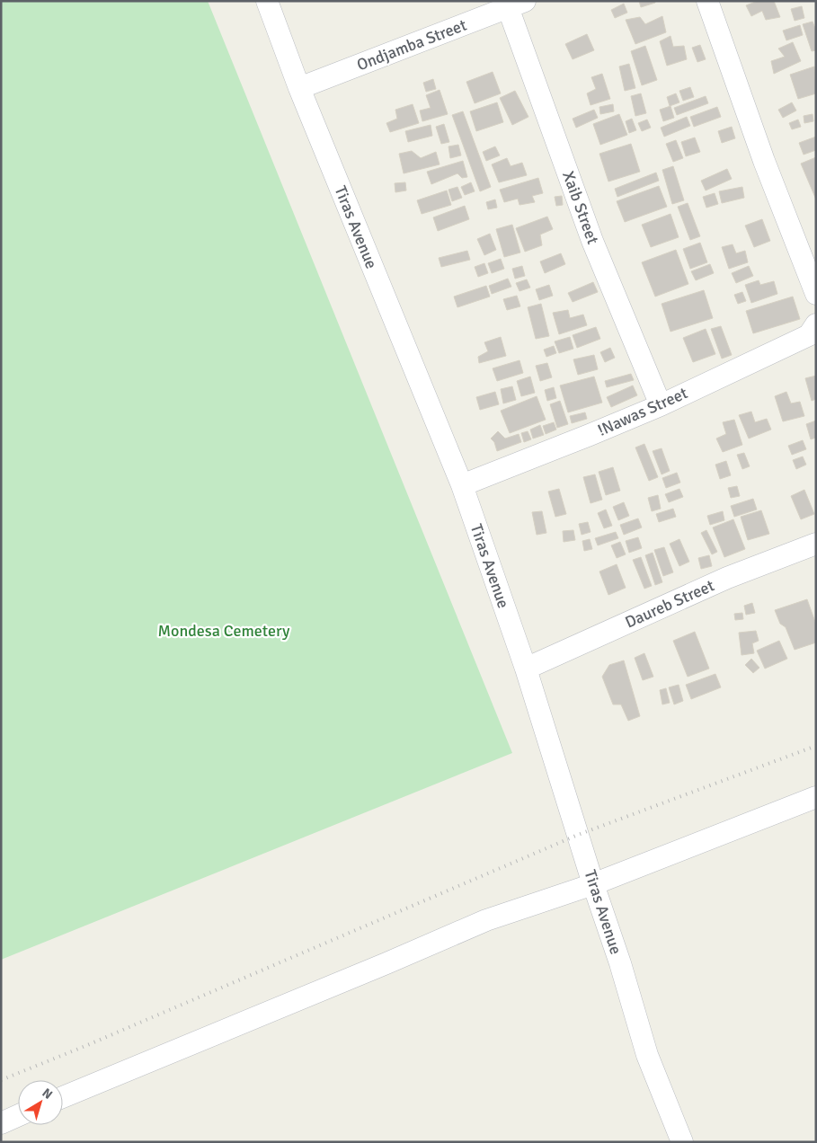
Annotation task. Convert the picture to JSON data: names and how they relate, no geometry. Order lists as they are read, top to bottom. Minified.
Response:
{"streets":{"street":["Ondjamba Street","Xaib Street","Tiras Avenue","!Nawas Street","Daureb Street"]},"crossings":[["Ondjamba Street","Xaib Street"],["Ondjamba Street","Tiras Avenue"],["Xaib Street","!Nawas Street"],["Tiras Avenue","!Nawas Street"],["Tiras Avenue","Daureb Street"]],"parks":["Mondesa Cemetery"],"north":"top right"}
